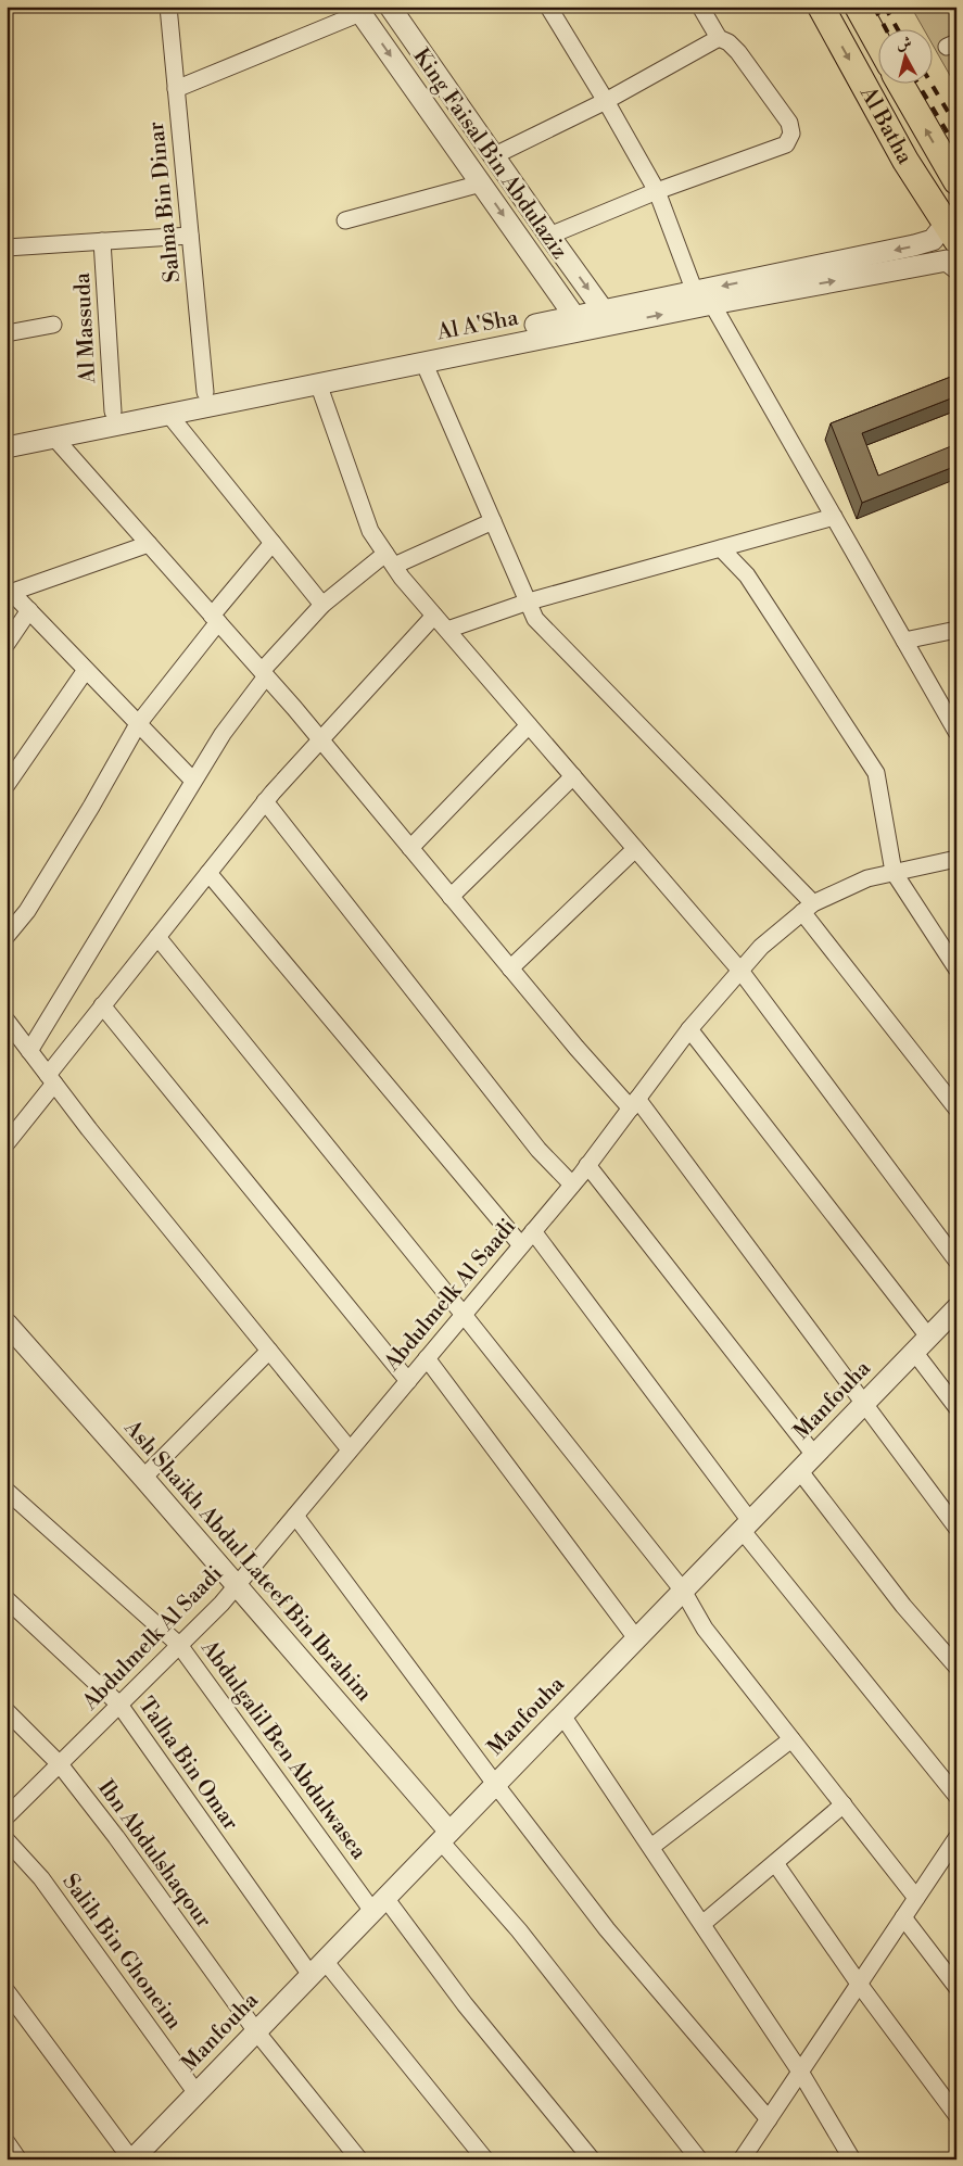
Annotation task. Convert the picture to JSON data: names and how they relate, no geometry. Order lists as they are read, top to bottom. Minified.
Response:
{"streets":{"main road":["Al Batha"],"street":["King Faisal Bin Abdulaziz","Salma Bin Dinar","Al A'Sha","Al Massuda","Abdulmelk Al Saadi","Manfouha","Ash Shaikh Abdul Lateef Bin Ibrahim","Abdulgalil Ben Abdulwasea","Talha Bin Omar","Ibn Abdulshaqour","Salih Bin Ghoneim"]},"crossings":[["Al Batha","Al A'Sha"],["King Faisal Bin Abdulaziz","Al A'Sha"],["Salma Bin Dinar","Al A'Sha"],["Al A'Sha","Al Massuda"],["Abdulmelk Al Saadi","Ash Shaikh Abdul Lateef Bin Ibrahim"],["Abdulmelk Al Saadi","Abdulgalil Ben Abdulwasea"],["Abdulmelk Al Saadi","Talha Bin Omar"],["Abdulmelk Al Saadi","Ibn Abdulshaqour"],["Manfouha","Ash Shaikh Abdul Lateef Bin Ibrahim"],["Manfouha","Abdulgalil Ben Abdulwasea"],["Manfouha","Talha Bin Omar"],["Manfouha","Ibn Abdulshaqour"],["Manfouha","Salih Bin Ghoneim"]],"north":"top"}
